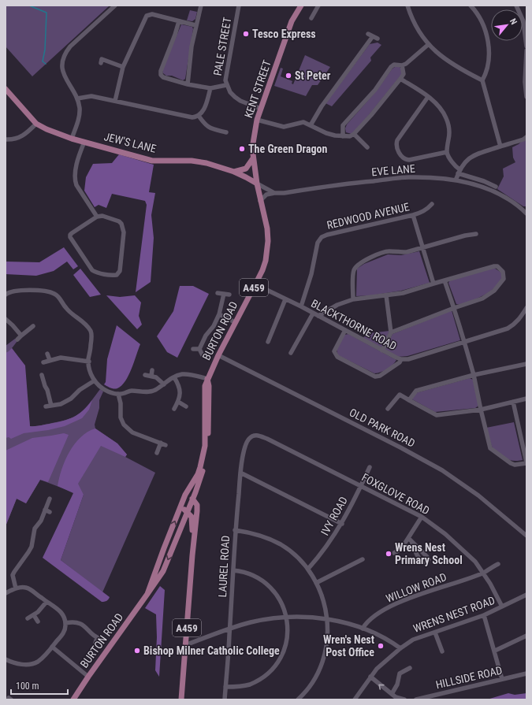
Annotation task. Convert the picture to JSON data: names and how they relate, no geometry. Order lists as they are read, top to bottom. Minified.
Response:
{"streets":{"main road":["KENT STREET","JEW'S LANE","A459","BURTON ROAD"],"street":["PALE STREET","EVE LANE","REDWOOD AVENUE","BLACKTHORNE ROAD","OLD PARK ROAD","FOXGLOVE ROAD","IVY ROAD","LAUREL ROAD","WILLOW ROAD","WRENS NEST ROAD","HILLSIDE ROAD"]},"crossings":[["PALE STREET","KENT STREET"],["KENT STREET","JEW'S LANE"],["KENT STREET","BURTON ROAD"],["JEW'S LANE","BURTON ROAD"],["REDWOOD AVENUE","BLACKTHORNE ROAD"],["A459","BURTON ROAD"],["BLACKTHORNE ROAD","BURTON ROAD"],["BURTON ROAD","OLD PARK ROAD"],["FOXGLOVE ROAD","IVY ROAD"],["FOXGLOVE ROAD","LAUREL ROAD"],["FOXGLOVE ROAD","WILLOW ROAD"],["FOXGLOVE ROAD","WRENS NEST ROAD"]],"places":["Tesco Express","St Peter","The Green Dragon","Wrens Nest Primary School","Wren's Nest Post Office","Bishop Milner Catholic College"],"scale_bar":"100 m","north":"top right"}
